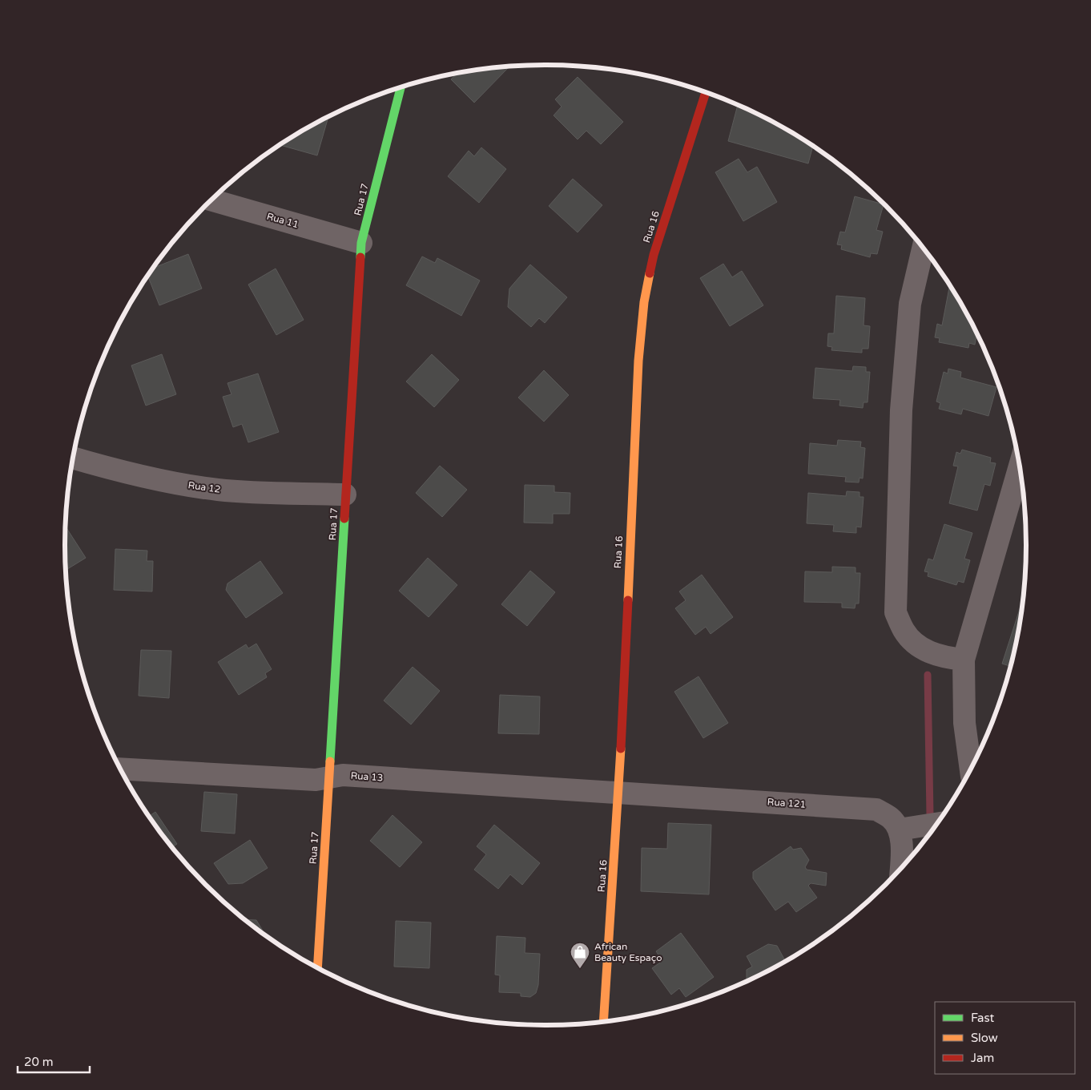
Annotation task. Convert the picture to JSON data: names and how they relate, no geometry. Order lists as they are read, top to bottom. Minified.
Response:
{"streets":{"street":["Rua 17","Rua 11","Rua 16","Rua 12","Rua 13","Rua 121"]},"crossings":[["Rua 17","Rua 11"],["Rua 17","Rua 12"],["Rua 17","Rua 13"],["Rua 16","Rua 13"],["Rua 16","Rua 121"],["Rua 13","Rua 121"]],"places":{"shop":["African Beauty Espaço"]},"legend":["Fast","Slow","Jam"],"scale_bar":"20 m"}
